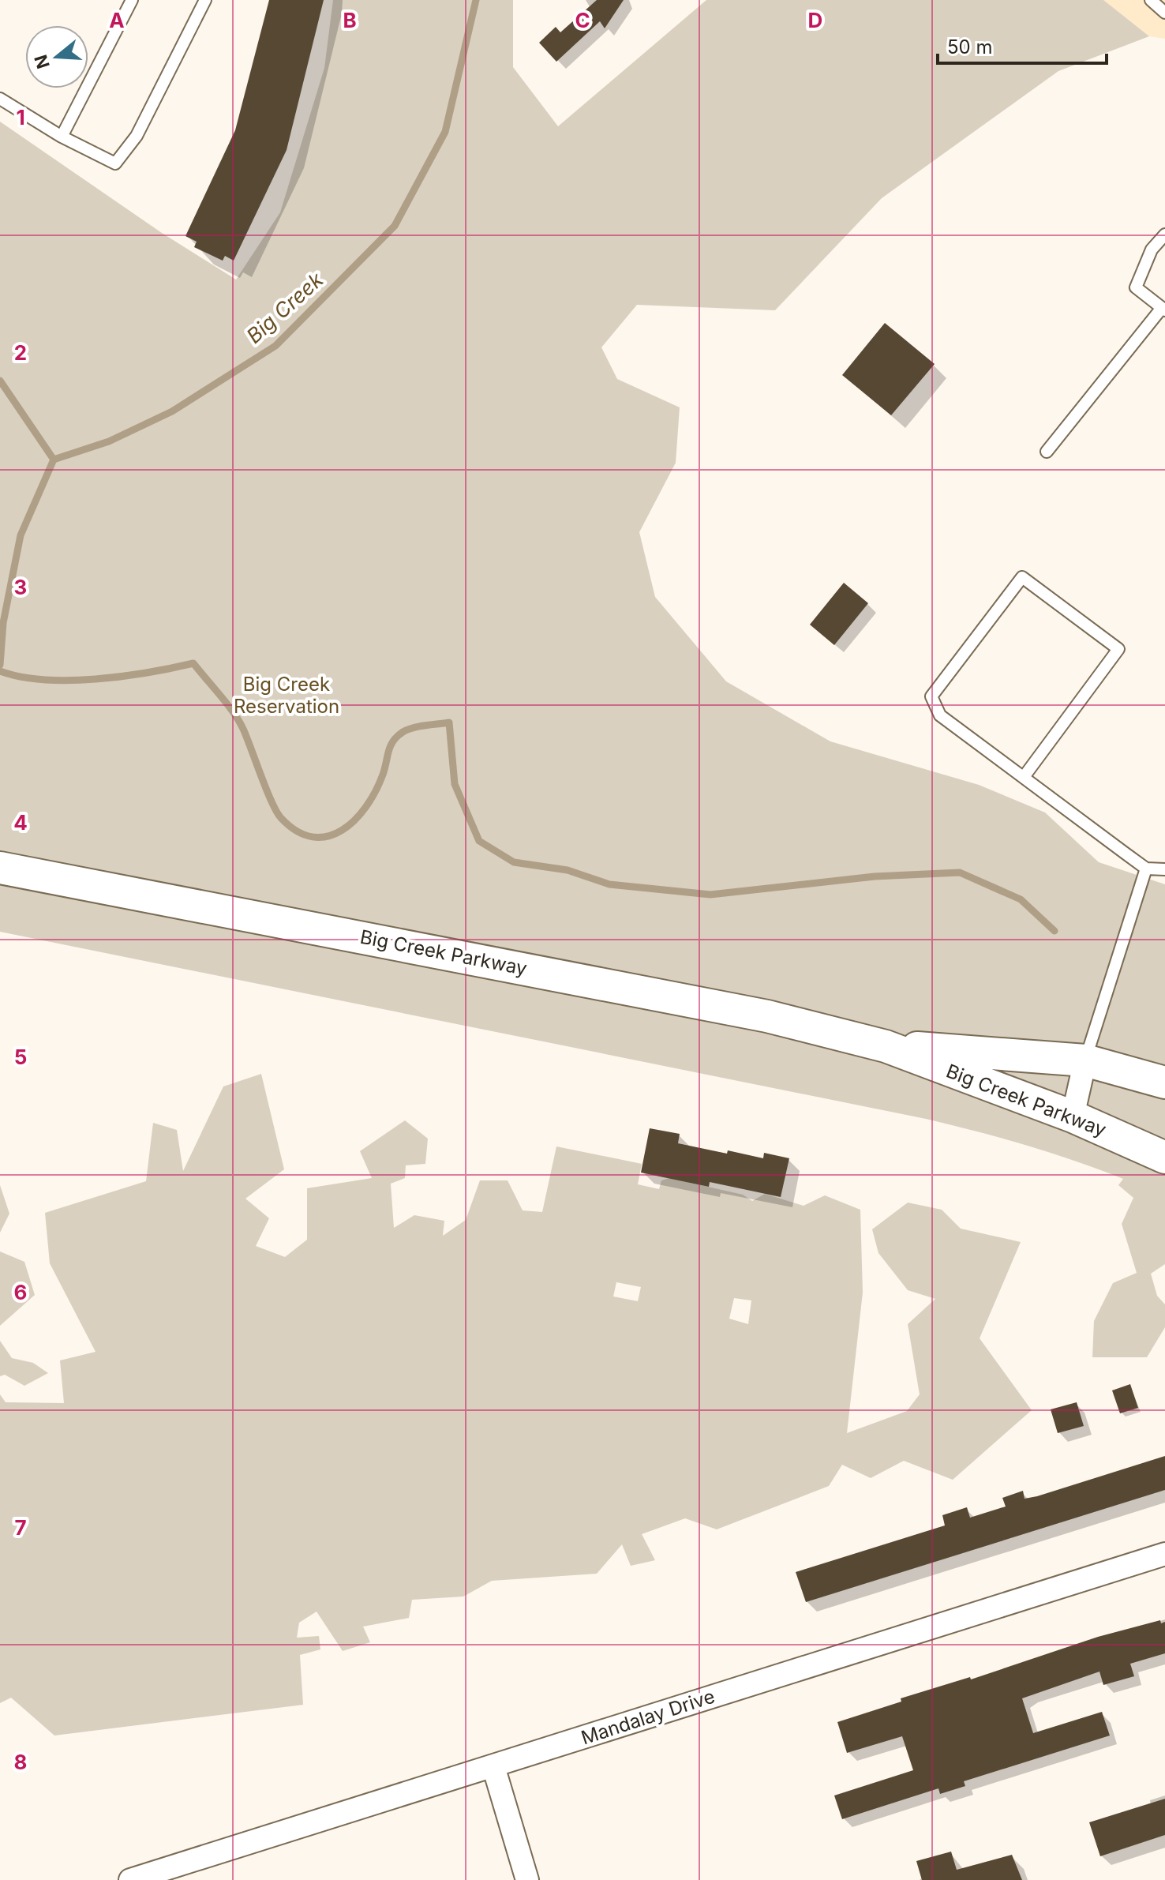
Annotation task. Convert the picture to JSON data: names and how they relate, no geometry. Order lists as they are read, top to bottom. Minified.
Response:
{"streets":{"street":["Big Creek Parkway","Mandalay Drive"]},"water":["Big Creek"],"parks":["Big Creek Reservation"],"scale_bar":"50 m","north":"left","grid":{"columns":["A","B","C","D"],"rows":["1","2","3","4","5","6","7","8"]}}
